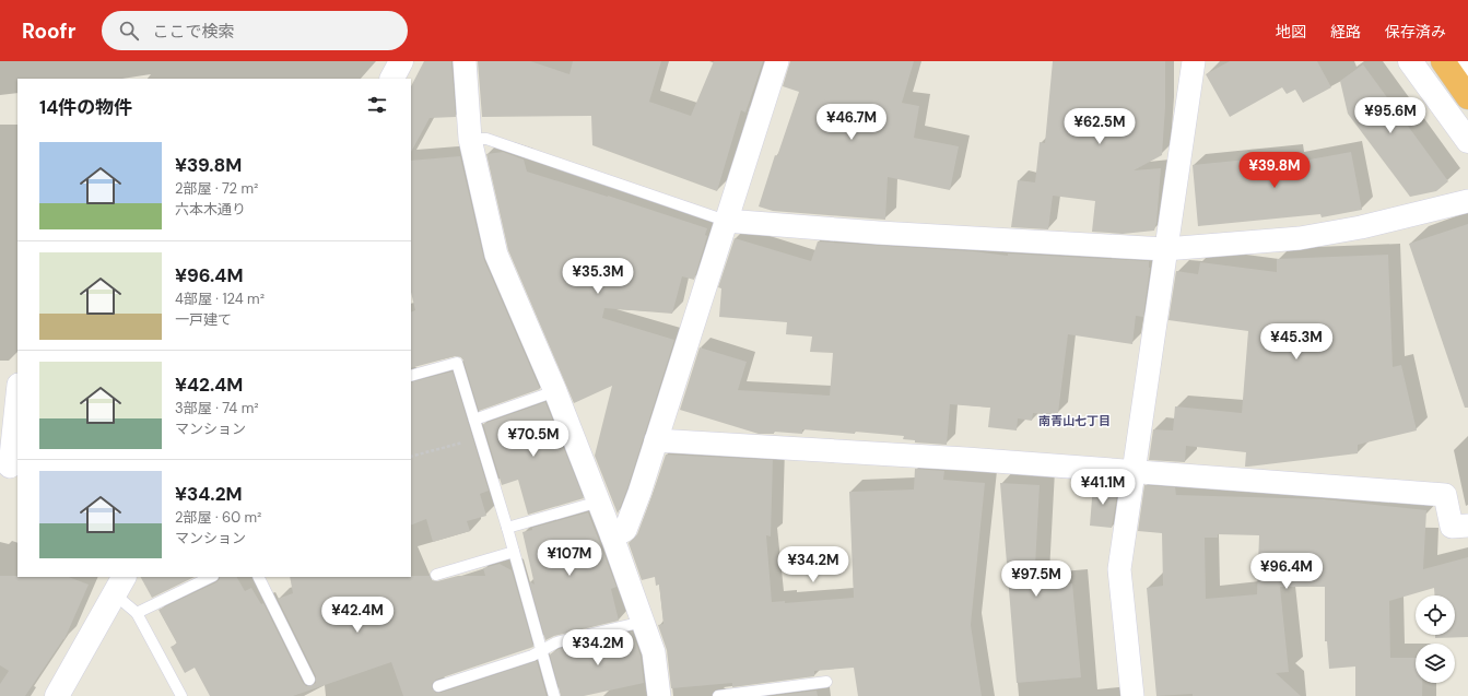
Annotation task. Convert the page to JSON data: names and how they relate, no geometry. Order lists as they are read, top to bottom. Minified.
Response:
{"districts":["南青山七丁目"],"page":{"header":"Roofr","search":"ここで検索","nav":["地図","経路","保存済み"],"heading":"14件の物件","price":["¥95.6M","¥46.7M","¥62.5M","¥39.8M","¥35.3M","¥45.3M","¥70.5M","¥41.1M","¥107M","¥34.2M","¥96.4M","¥97.5M","¥42.4M","¥34.2M"],"list":[{"name":"¥39.8M","note":"2部屋 · 72 m² · 六本木通り"},{"name":"¥96.4M","note":"4部屋 · 124 m² · 一戸建て"},{"name":"¥42.4M","note":"3部屋 · 74 m² · マンション"},{"name":"¥34.2M","note":"2部屋 · 60 m² · マンション"}]}}
